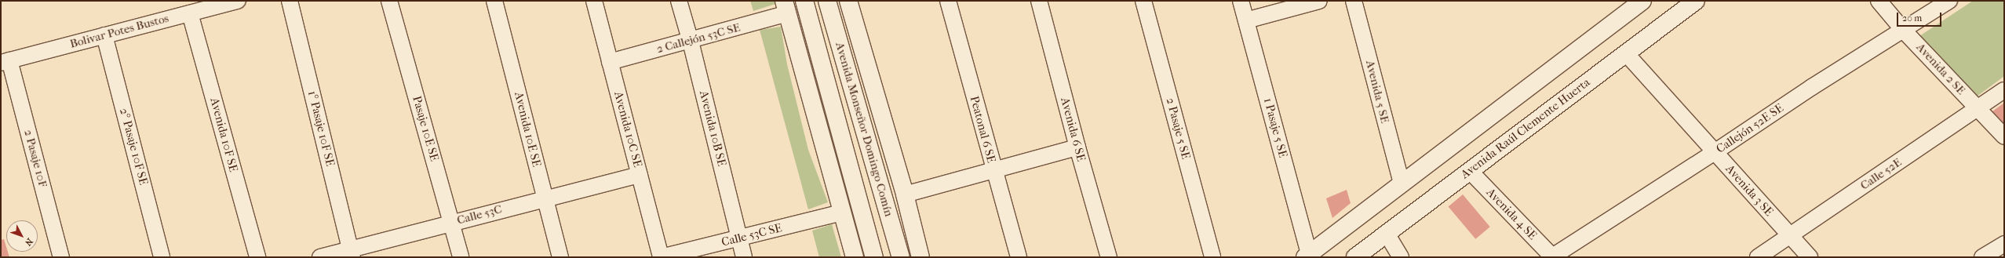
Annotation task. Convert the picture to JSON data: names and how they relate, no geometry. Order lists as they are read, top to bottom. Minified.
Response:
{"streets":{"main road":["Avenida Raúl Clemente Huerta","Avenida Monseñor Domingo Comín"],"street":["Bolivar Potes Bustos","2 Callejón 53C SE","Avenida 2 SE","Avenida 5 SE","1 Pasaje 5 SE","1° Pasaje 10F SE","Pasaje 10E SE","Avenida 10B SE","2 Pasaje 5 SE","Callejón 52E SE","Avenida 10E SE","Avenida 10C SE","Peatonal 6 SE","Avenida 6 SE","Avenida 10F SE","2° Pasaje 10F SE","2 Pasaje 10F","Calle 52E","Avenida 3 SE","Avenida 4 SE","Calle 53C","Calle 53C SE"]},"crossings":[["Bolivar Potes Bustos","Avenida 10F SE"],["Bolivar Potes Bustos","2° Pasaje 10F SE"],["Bolivar Potes Bustos","2 Pasaje 10F"],["2 Callejón 53C SE","Avenida 10B SE"],["2 Callejón 53C SE","Avenida 10C SE"],["Avenida 2 SE","Callejón 52E SE"],["Avenida 2 SE","Calle 52E"],["1° Pasaje 10F SE","Calle 53C"],["Pasaje 10E SE","Calle 53C"],["Avenida 10B SE","Calle 53C SE"],["Avenida Raúl Clemente Huerta","Avenida 3 SE"],["Avenida Raúl Clemente Huerta","Avenida 4 SE"],["Callejón 52E SE","Avenida 3 SE"],["Callejón 52E SE","Avenida 4 SE"],["Avenida 10E SE","Calle 53C"],["Avenida 10C SE","Calle 53C"],["Avenida 10C SE","Calle 53C SE"],["Calle 52E","Avenida 3 SE"]],"scale_bar":"20 m","north":"bottom right"}
